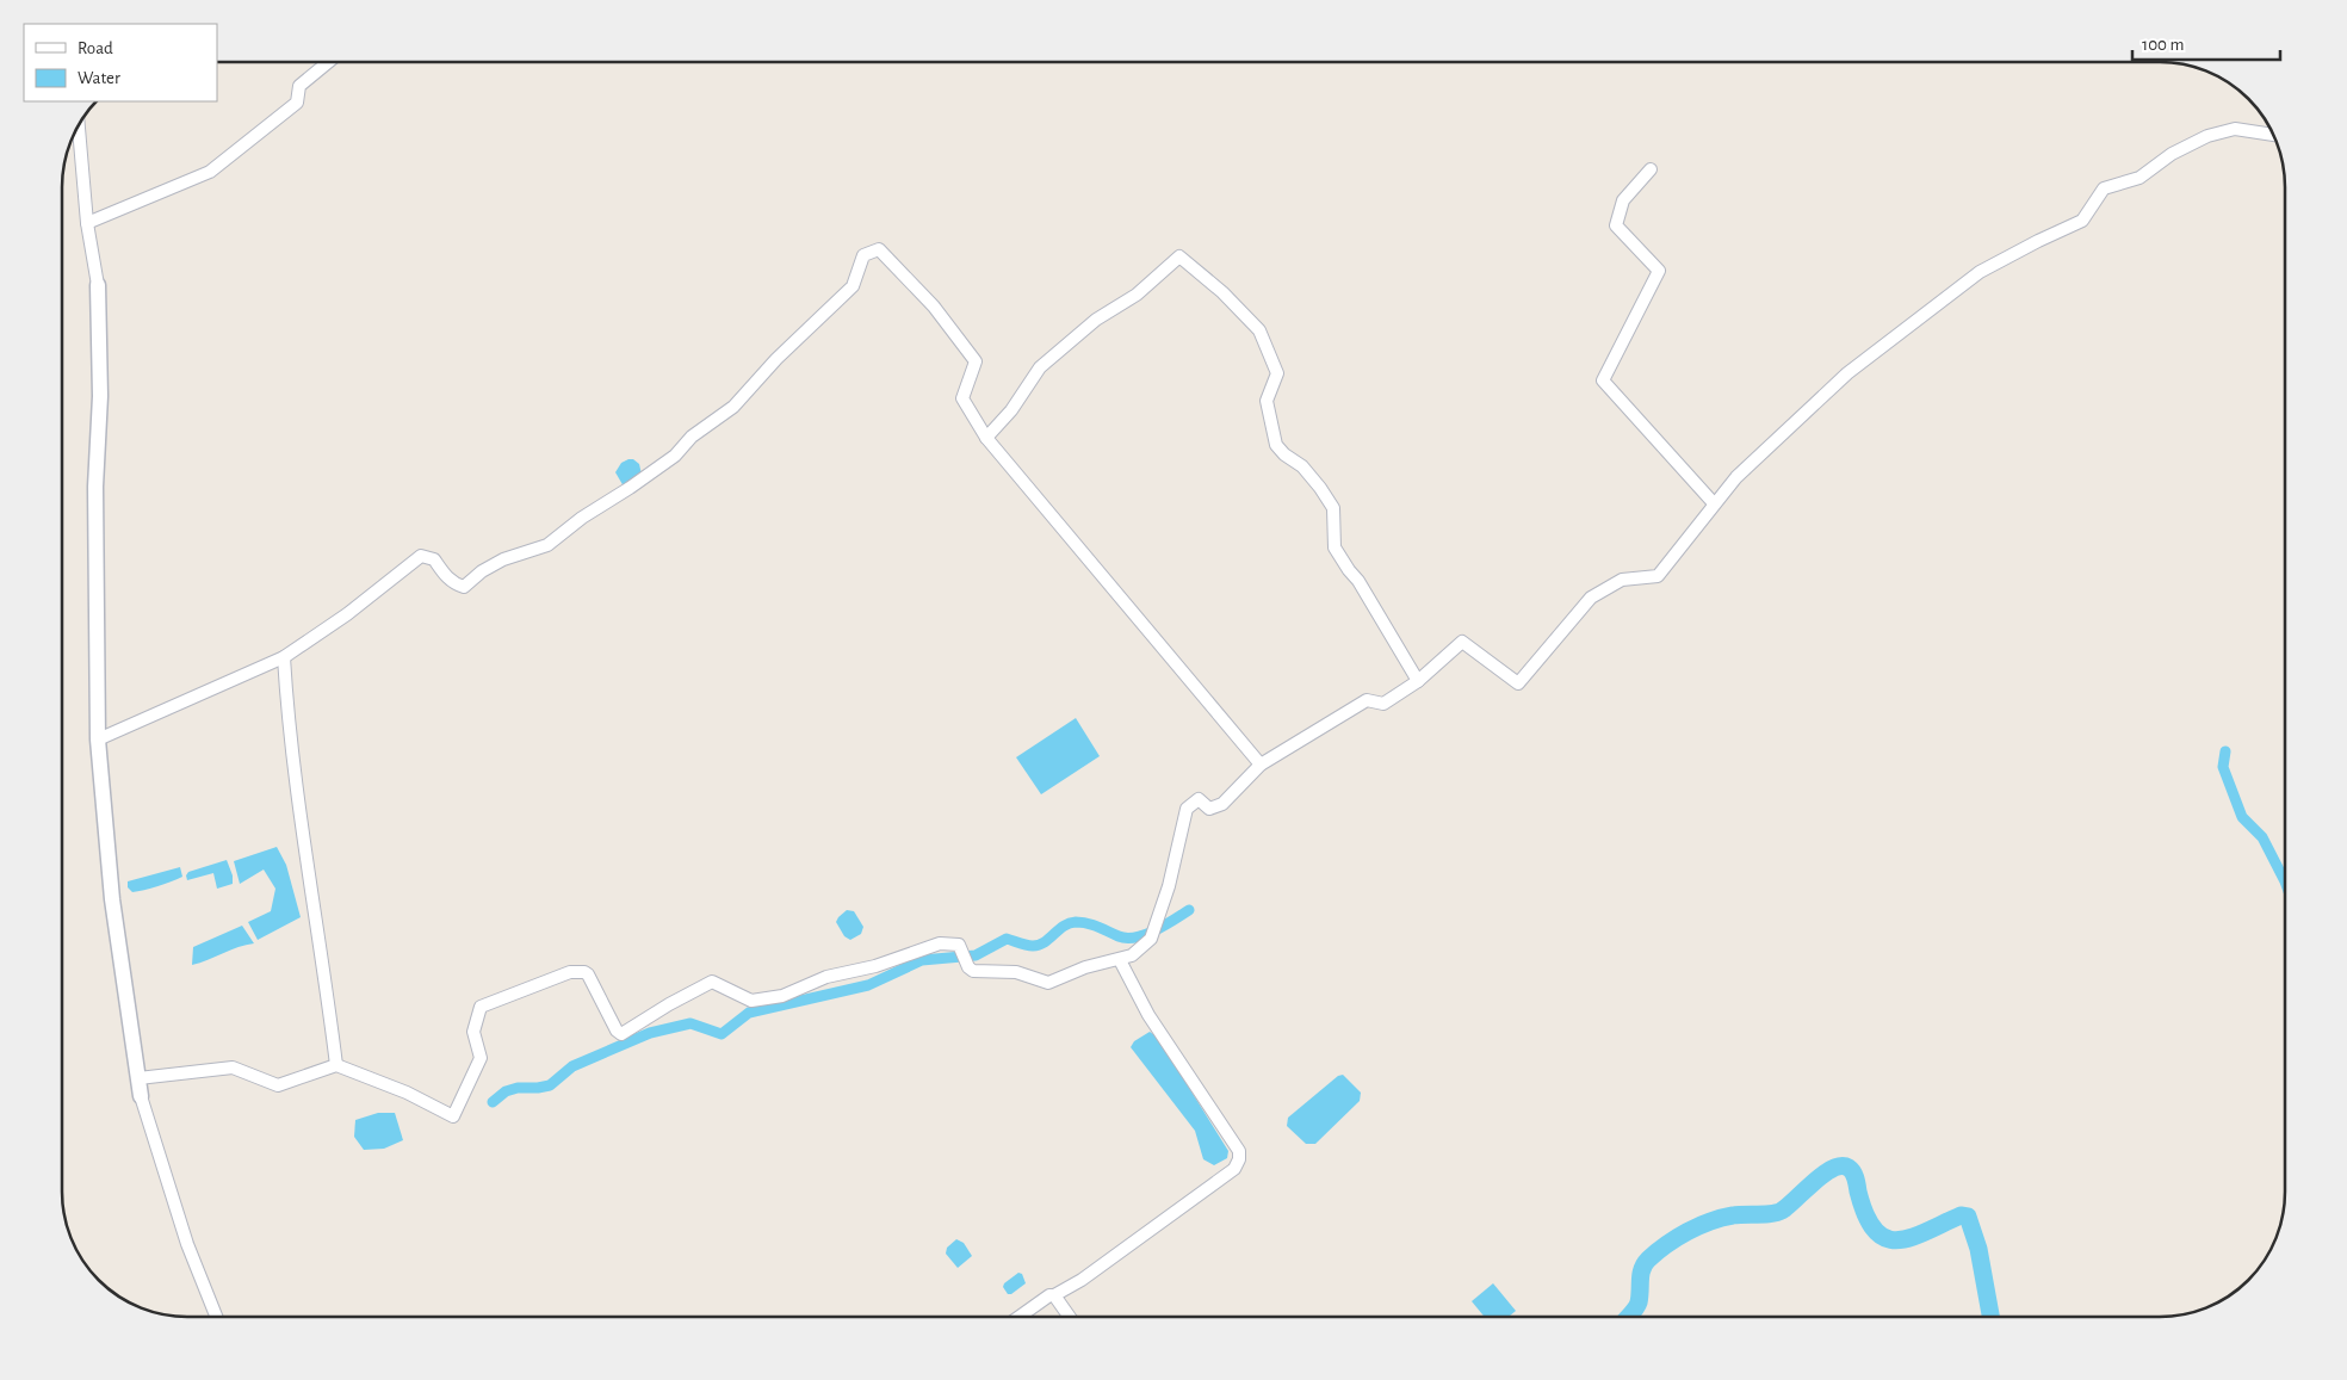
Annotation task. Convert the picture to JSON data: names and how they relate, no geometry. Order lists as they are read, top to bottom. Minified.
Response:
{"legend":["Road","Water"],"scale_bar":"100 m"}
